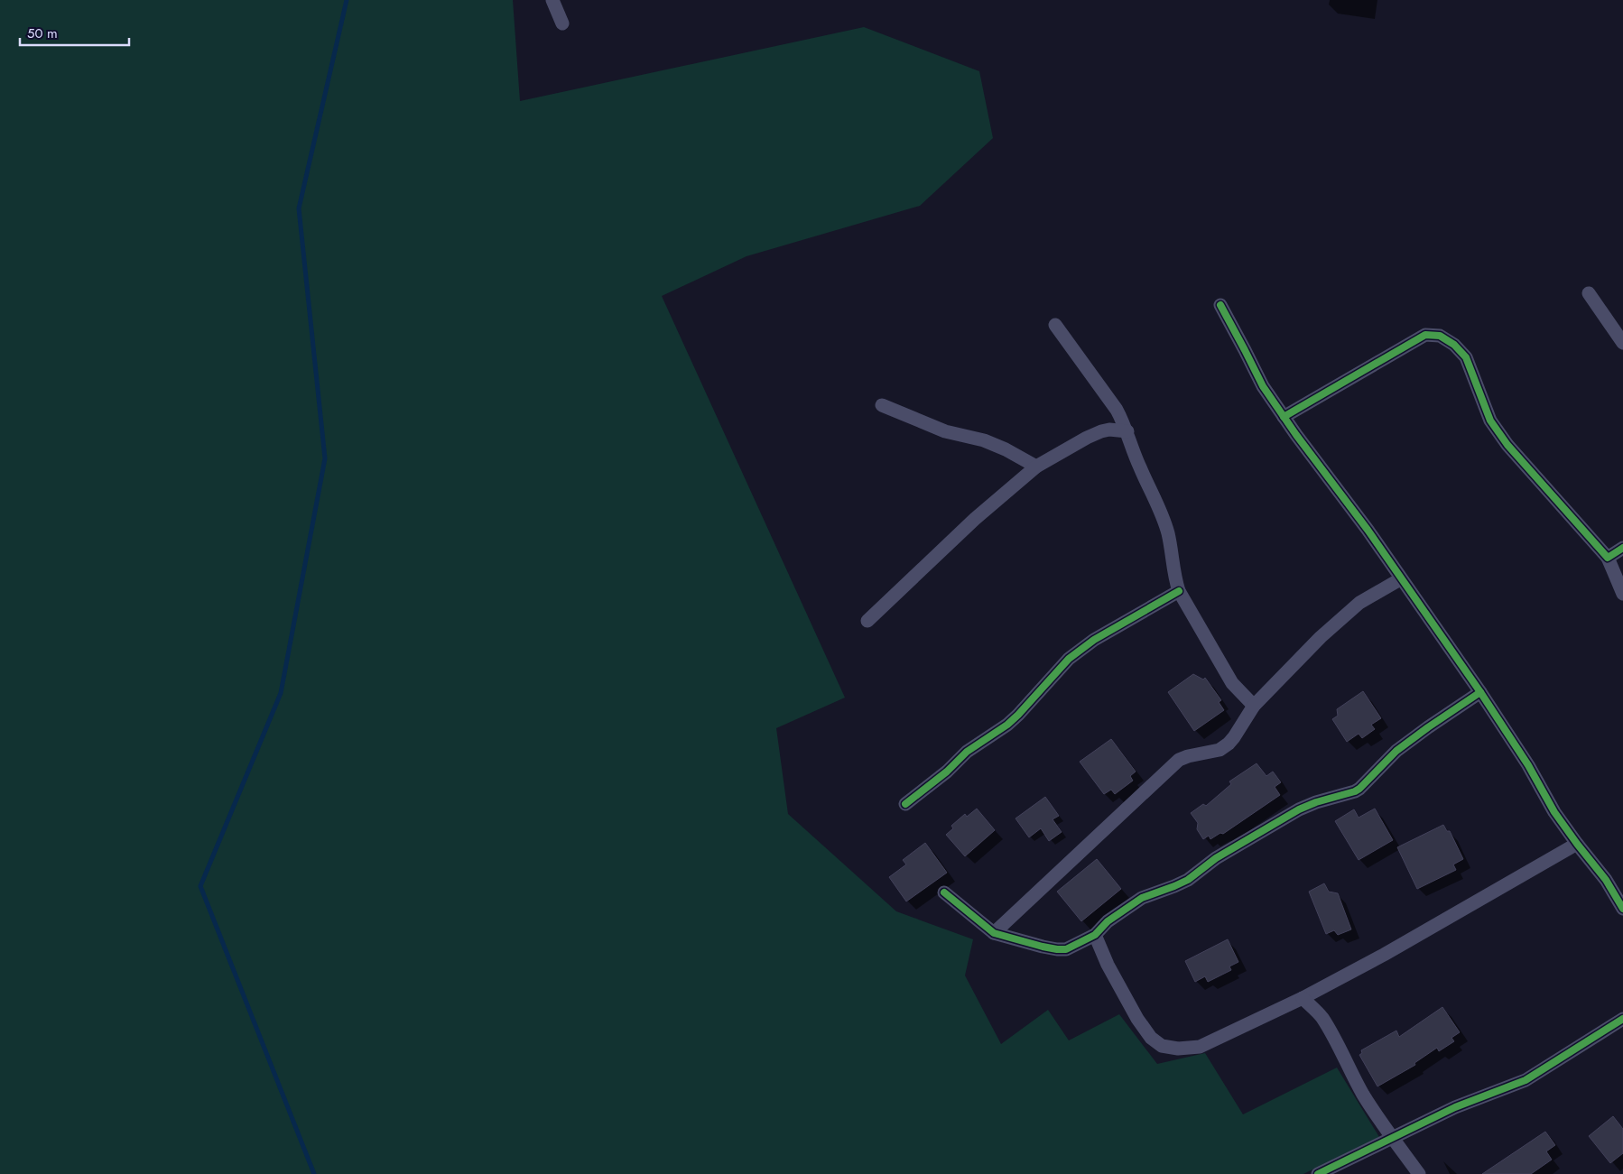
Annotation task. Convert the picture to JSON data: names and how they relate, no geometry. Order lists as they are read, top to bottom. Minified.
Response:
{"scale_bar":"50 m"}
